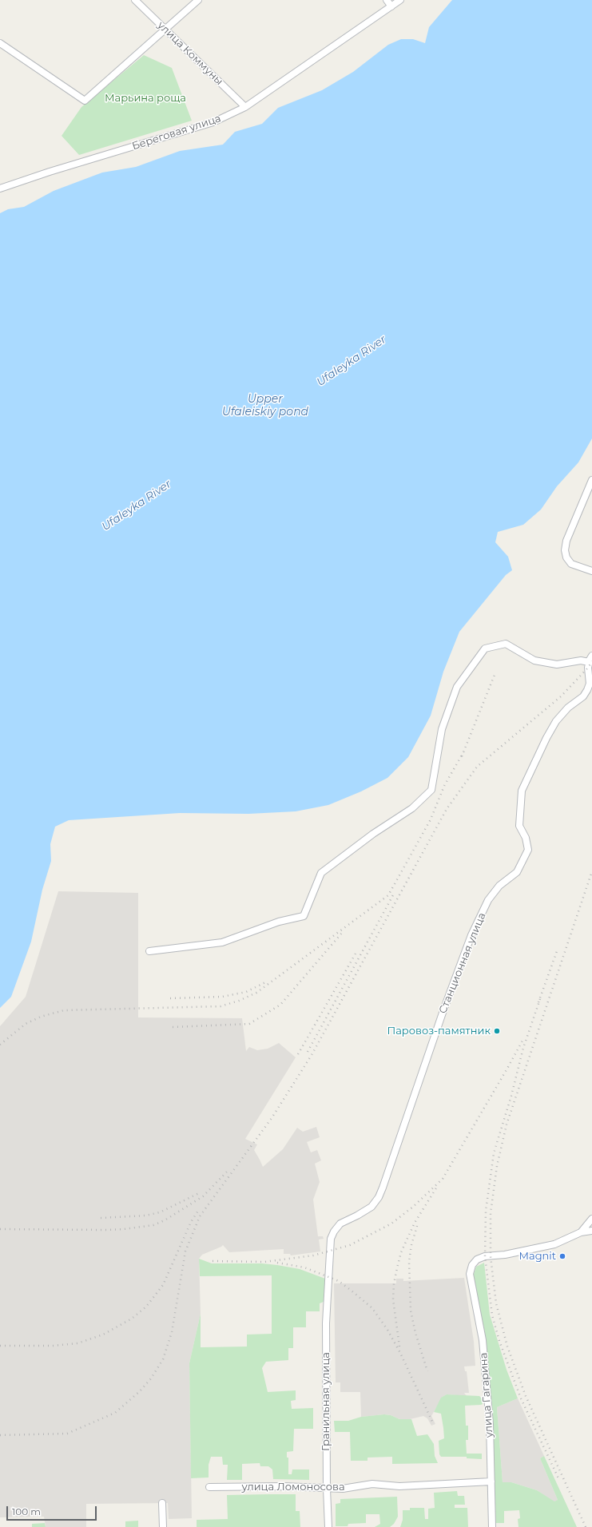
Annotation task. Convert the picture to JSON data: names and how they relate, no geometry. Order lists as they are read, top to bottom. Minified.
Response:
{"streets":{"street":["улица Коммуны","Береговая улица","Станционная улица","улица Гагарина","Гранильная улица","улица Ломоносова"]},"crossings":[["улица Коммуны","Береговая улица"],["Станционная улица","Гранильная улица"],["улица Гагарина","улица Ломоносова"],["Гранильная улица","улица Ломоносова"]],"water":["Ufaleyka River","Upper Ufaleiskiy pond"],"parks":["Марьина роща"],"places":["Паровоз-памятник","Magnit"],"scale_bar":"100 m"}
